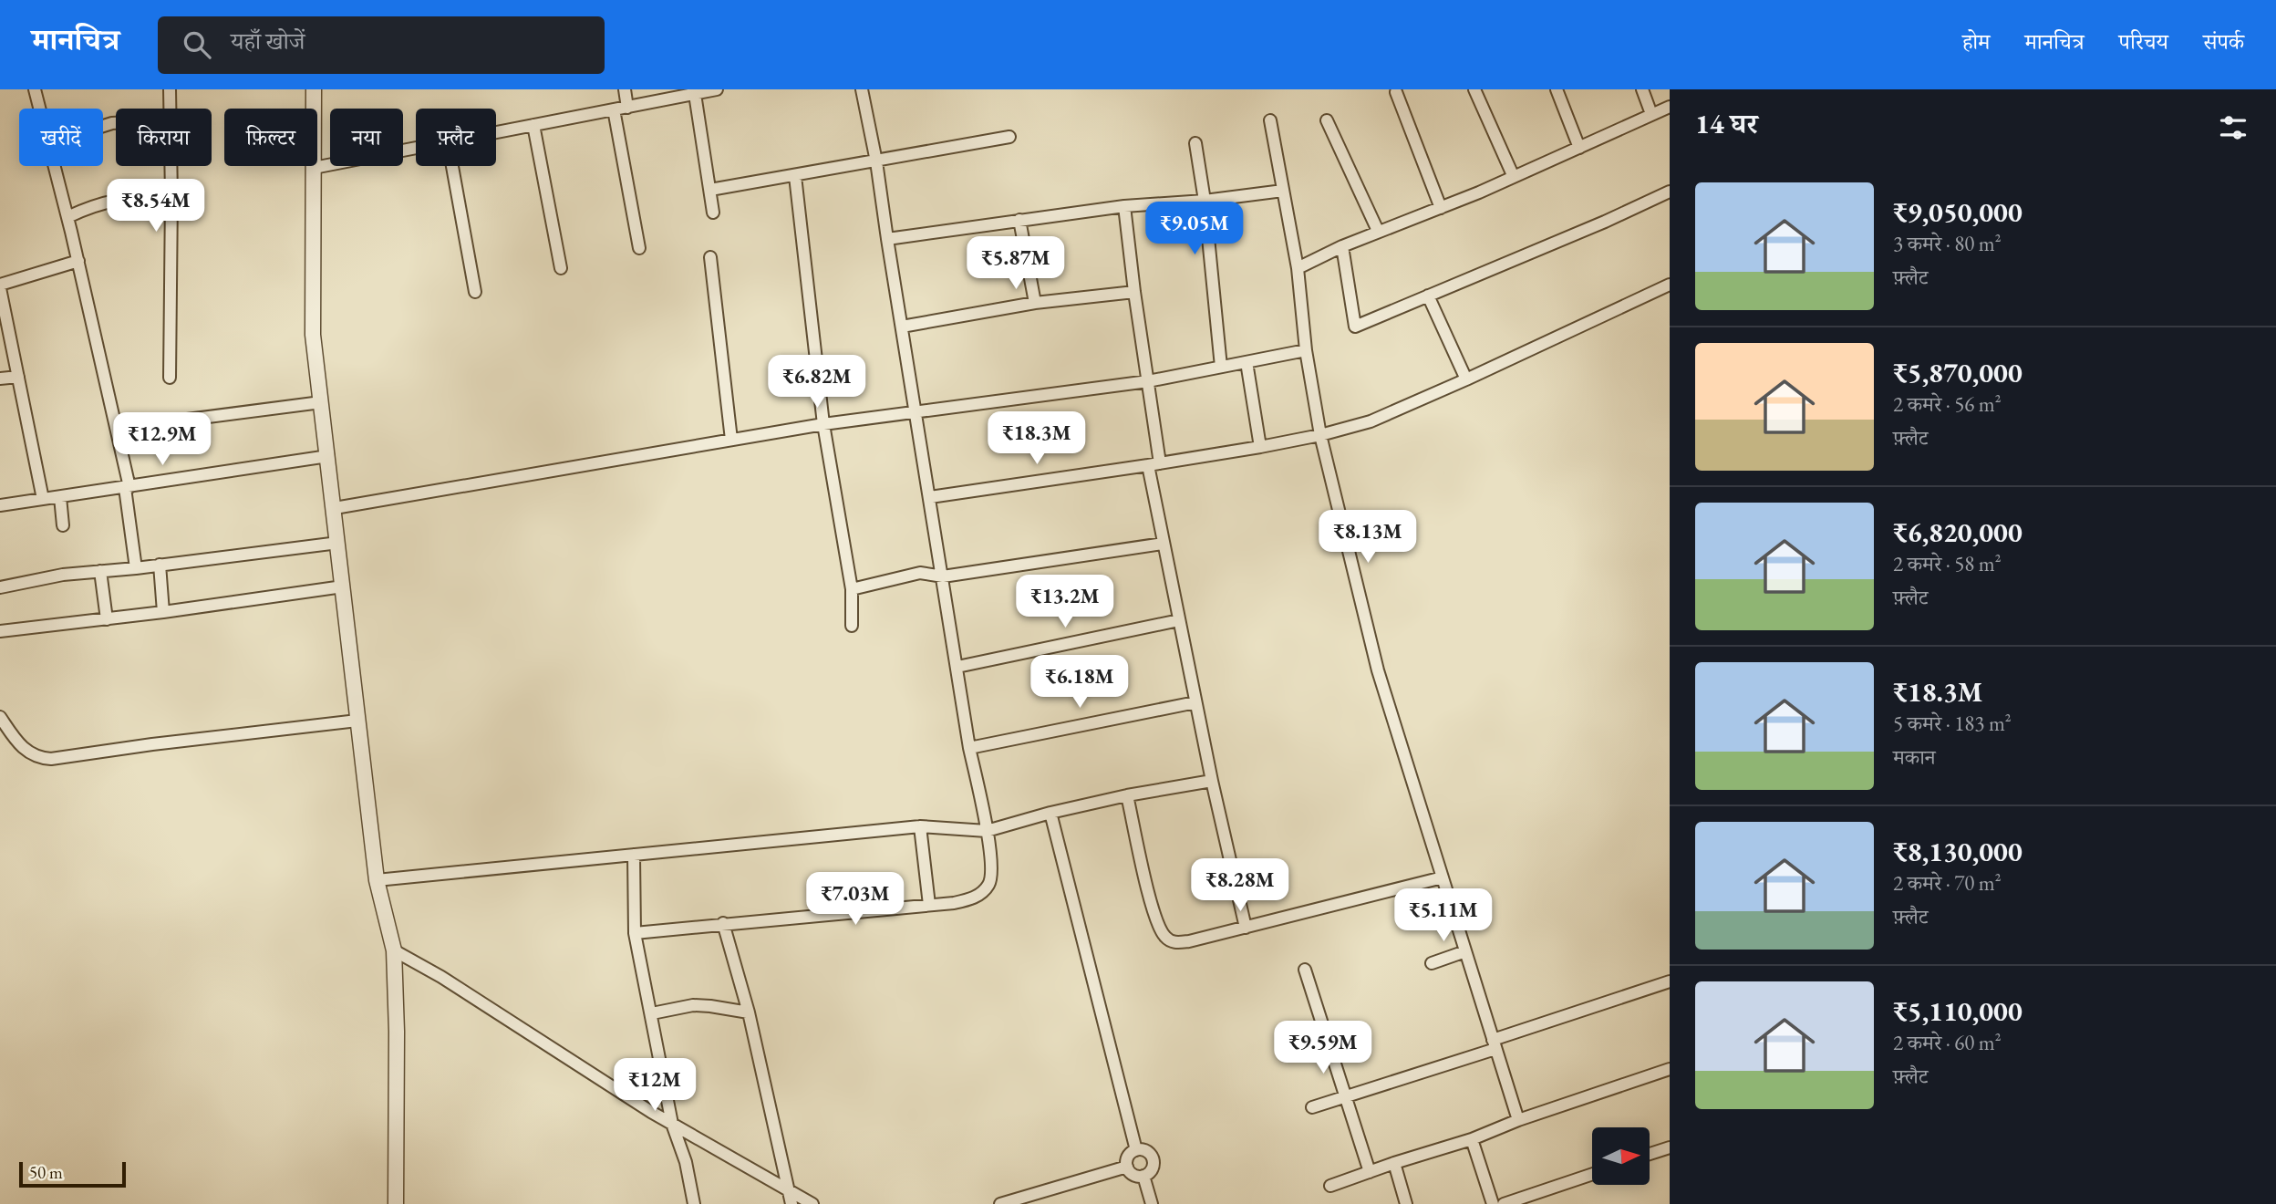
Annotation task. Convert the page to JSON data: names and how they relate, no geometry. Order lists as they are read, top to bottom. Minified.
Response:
{"scale_bar":"50 m","north":"right","page":{"header":"मानचित्र","search":"यहाँ खोजें","nav":["होम","मानचित्र","परिचय","संपर्क"],"heading":"14 घर","chip":["खरीदें","किराया","फ़िल्टर","नया","फ़्लैट"],"list":[{"name":"₹9,050,000","note":"3 कमरे · 80 m² · फ़्लैट"},{"name":"₹5,870,000","note":"2 कमरे · 56 m² · फ़्लैट"},{"name":"₹6,820,000","note":"2 कमरे · 58 m² · फ़्लैट"},{"name":"₹18.3M","note":"5 कमरे · 183 m² · मकान"},{"name":"₹8,130,000","note":"2 कमरे · 70 m² · फ़्लैट"},{"name":"₹5,110,000","note":"2 कमरे · 60 m² · फ़्लैट"}],"price":["₹8.54M","₹9.05M","₹5.87M","₹6.82M","₹18.3M","₹12.9M","₹8.13M","₹13.2M","₹6.18M","₹8.28M","₹7.03M","₹5.11M","₹9.59M","₹12M"],"scale":"50 m"}}
